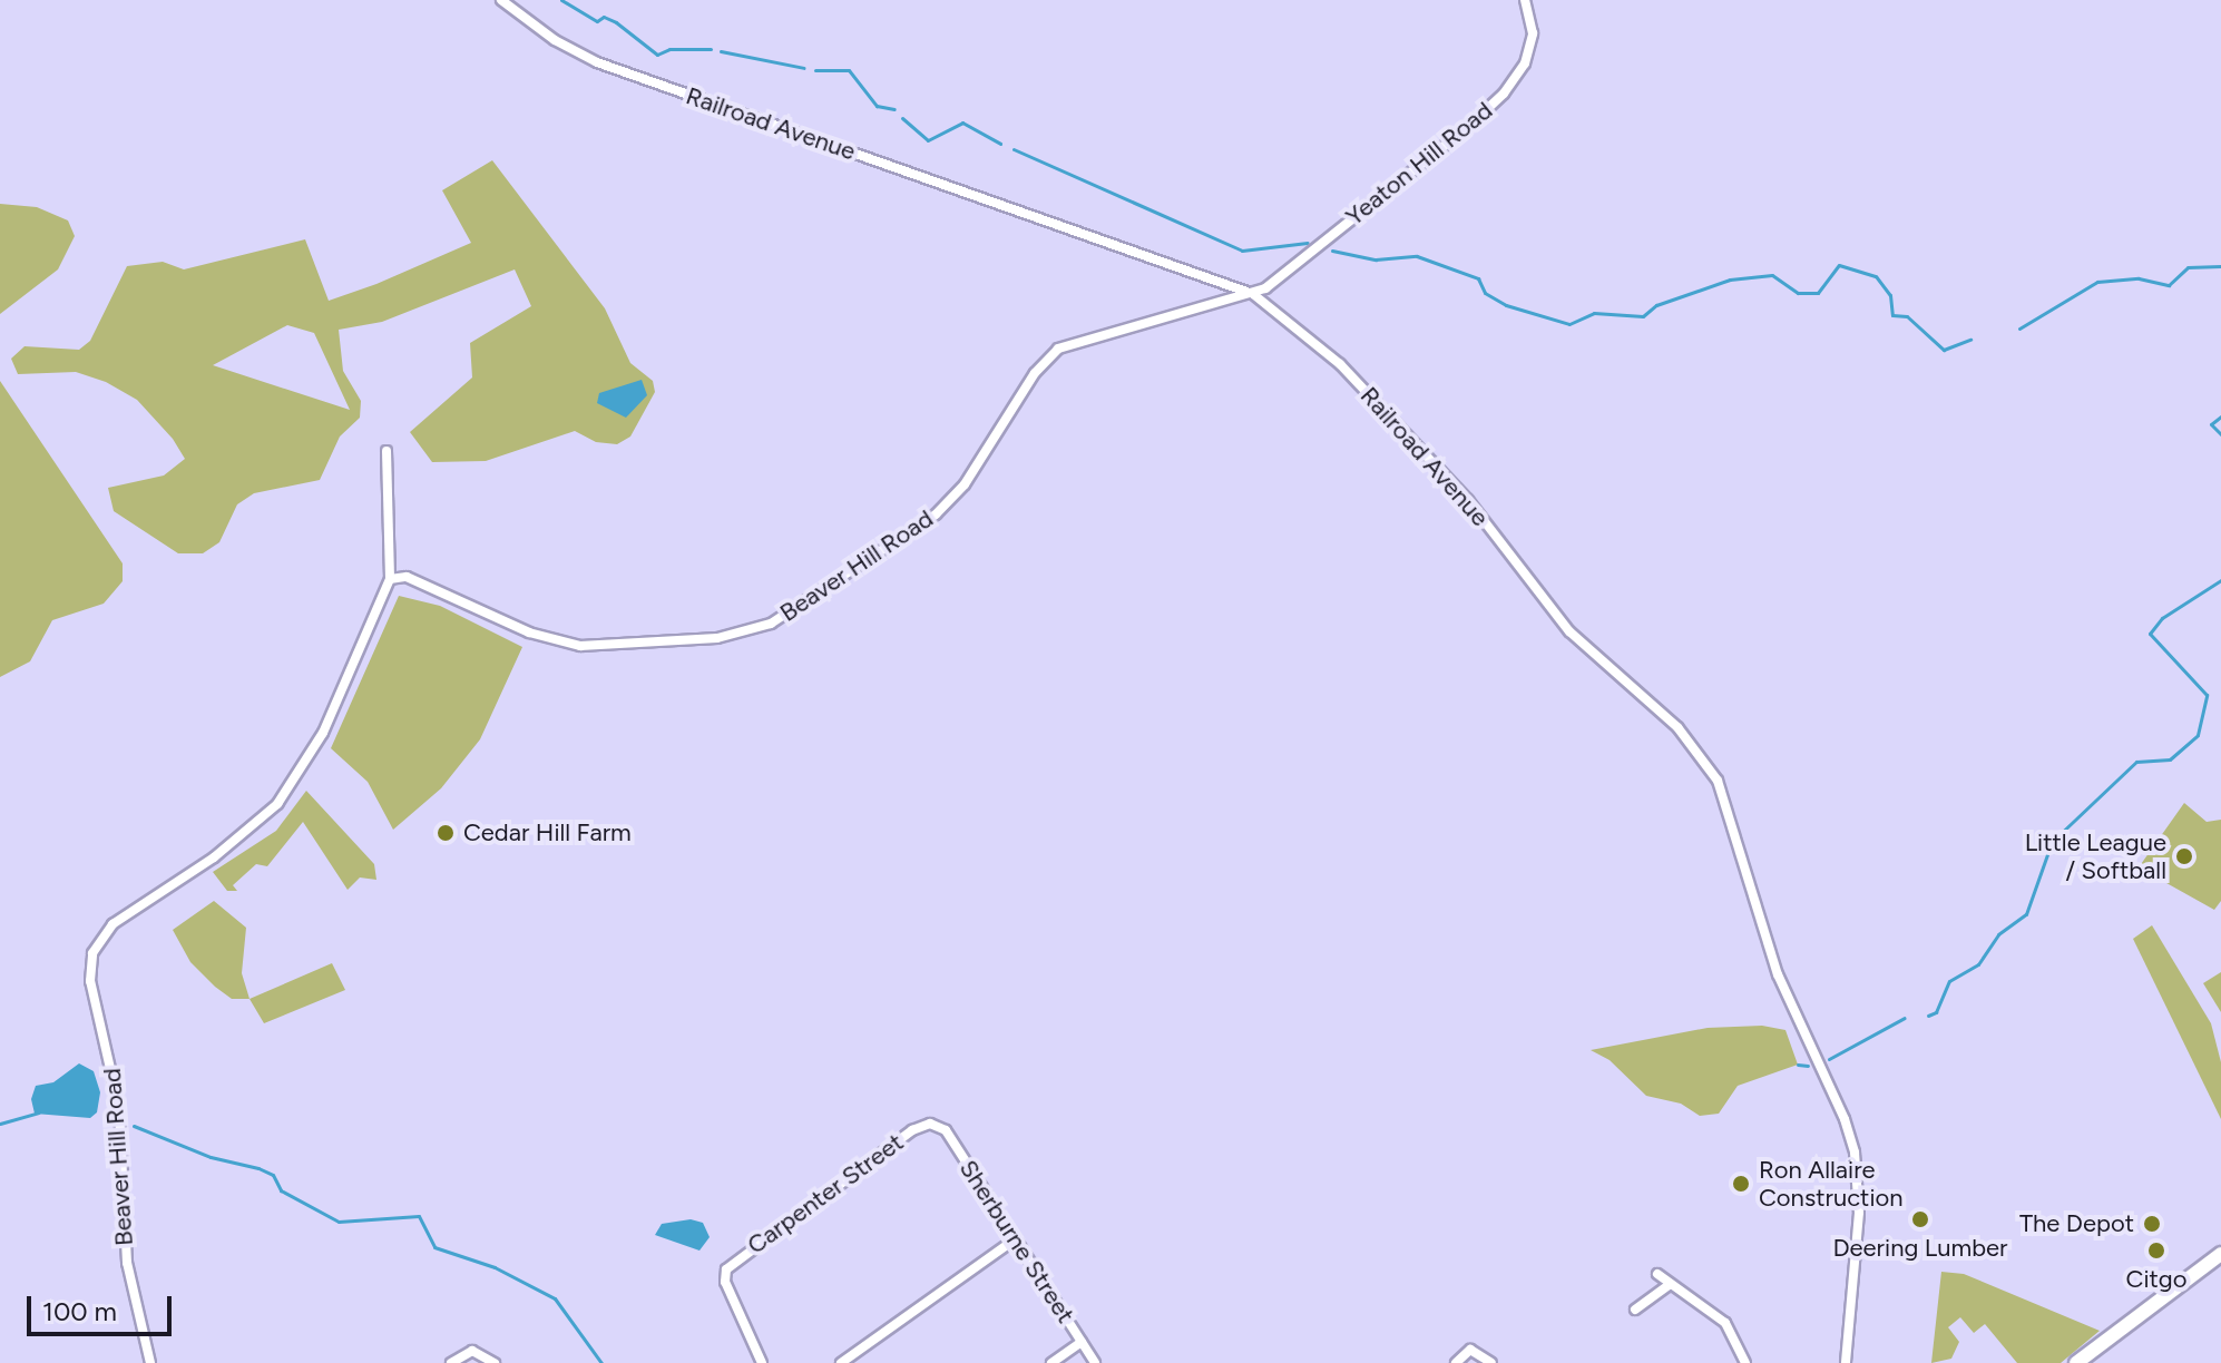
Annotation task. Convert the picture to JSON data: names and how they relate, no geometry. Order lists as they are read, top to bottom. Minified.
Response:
{"streets":{"street":["Railroad Avenue","Yeaton Hill Road","Beaver Hill Road","Carpenter Street","Sherburne Street"]},"crossings":[["Railroad Avenue","Yeaton Hill Road"],["Railroad Avenue","Beaver Hill Road"],["Yeaton Hill Road","Beaver Hill Road"],["Carpenter Street","Sherburne Street"]],"places":["Cedar Hill Farm","Little League / Softball","Ron Allaire Construction","Deering Lumber","The Depot","Citgo"],"scale_bar":"100 m"}
